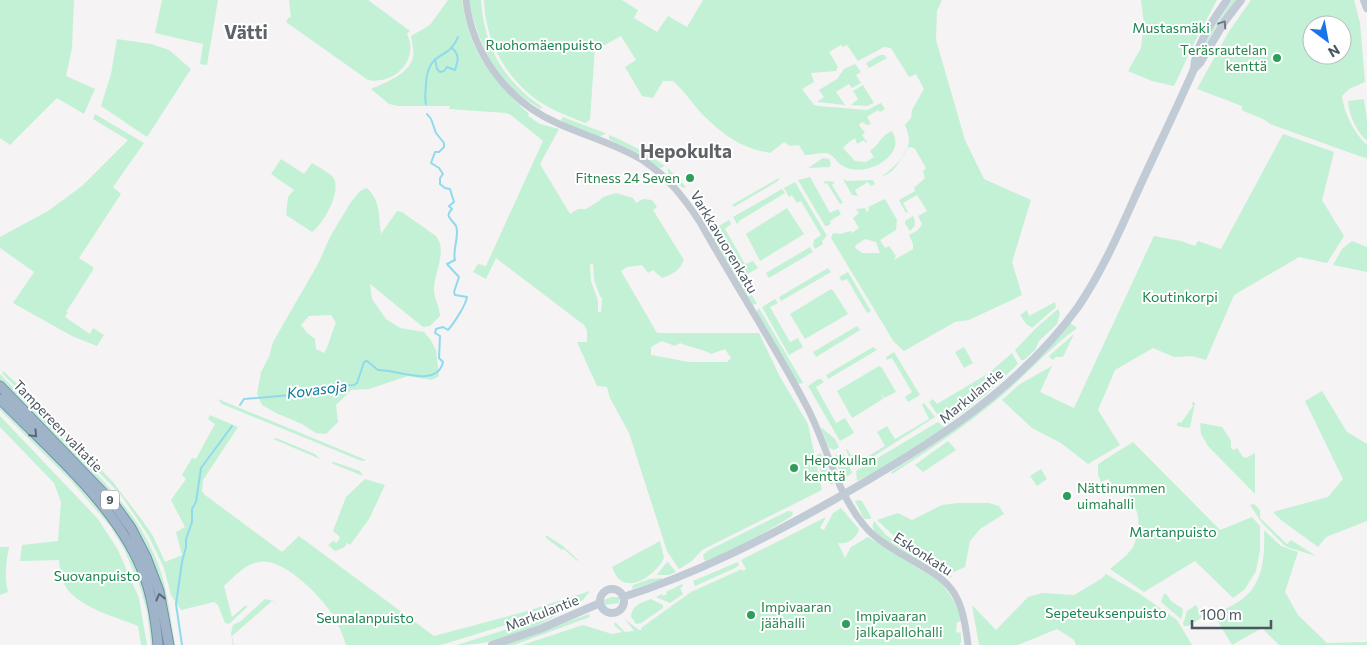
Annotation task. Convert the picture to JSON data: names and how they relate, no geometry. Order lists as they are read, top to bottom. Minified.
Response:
{"streets":{"highway":["Tampereen valtatie","9"],"main road":["Markulantie"],"street":["Varkkavuorenkatu","Eskonkatu"]},"crossings":[["Varkkavuorenkatu","Markulantie"],["Varkkavuorenkatu","Eskonkatu"],["Markulantie","Eskonkatu"]],"districts":["Vätti","Hepokulta"],"water":["Kovasoja"],"parks":["Mustasmäki","Ruohomäenpuisto","Koutinkorpi","Martanpuisto","Suovanpuisto","Sepeteuksenpuisto","Seunalanpuisto"],"places":["Teräsrautelan kenttä","Fitness 24 Seven","Hepokullan kenttä","Nättinummen uimahalli","Impivaaran jäähalli","Impivaaran jalkapallohalli"],"scale_bar":"100 m","north":"bottom right"}
